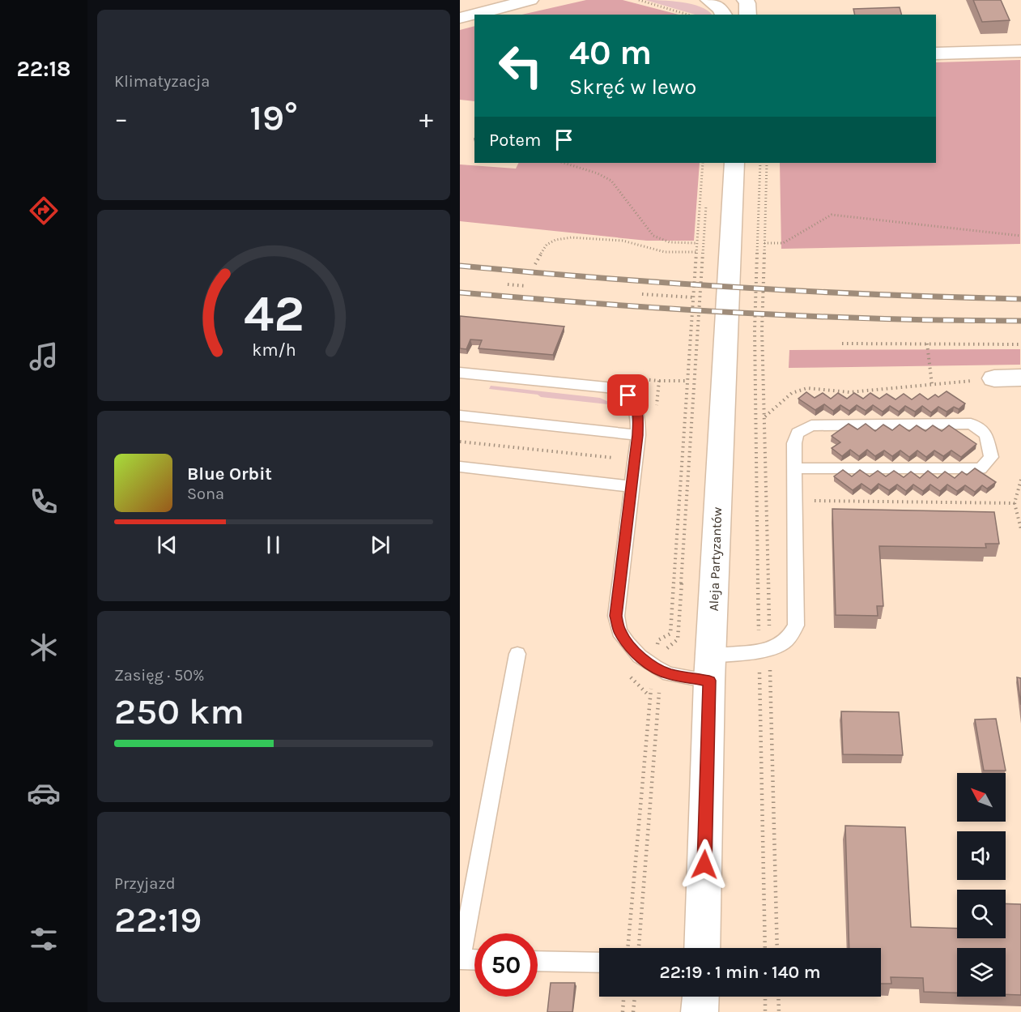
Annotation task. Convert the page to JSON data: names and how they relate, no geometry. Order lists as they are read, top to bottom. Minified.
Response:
{"streets":{"main road":["Aleja Partyzantów"]},"north":"top left","page":{"tabs":"22:18","tile":["Klimatyzacja",["Zasięg · 50%","250 km"],["Przyjazd","22:19"]],"turn":["40 m","Skręć w lewo"],"heat":["−","19°","+"],"then":"Potem","song":["Blue Orbit","Sona"],"limit":"50","trip":"22:19 · 1 min · 140 m","gauge":["42","km/h"]}}
